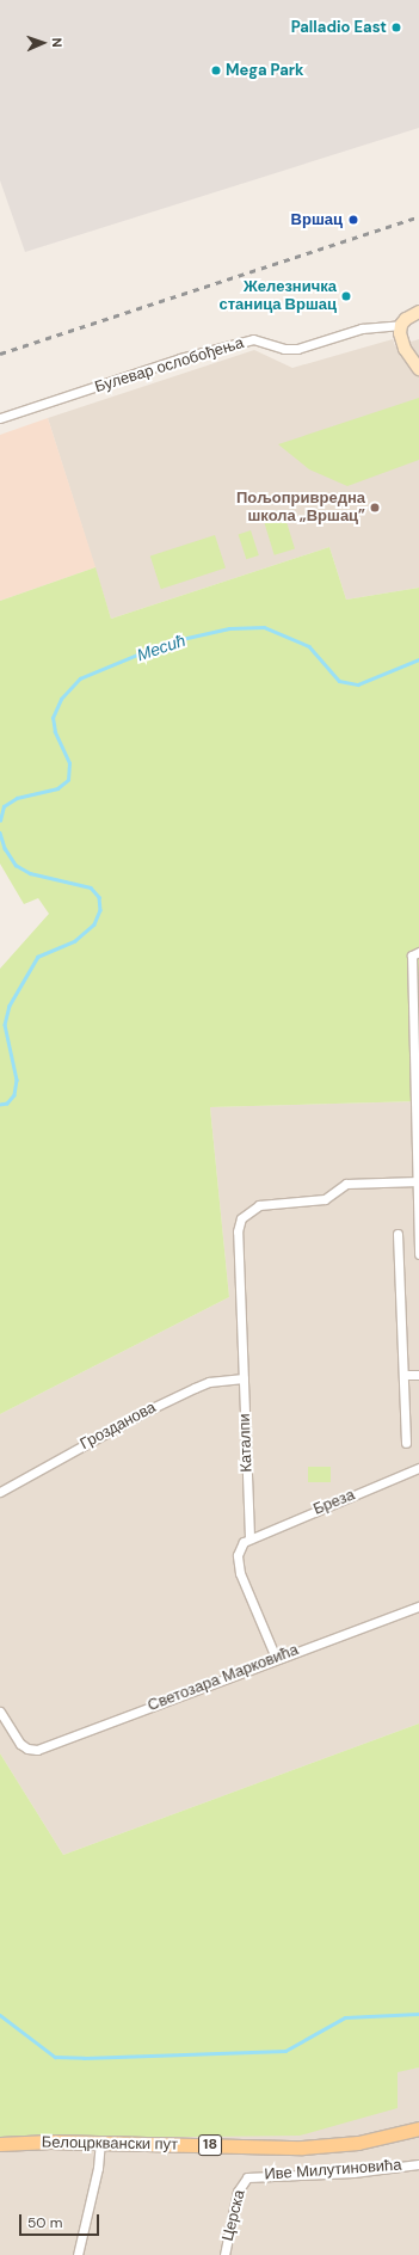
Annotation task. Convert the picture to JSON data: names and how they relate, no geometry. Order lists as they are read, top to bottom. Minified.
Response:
{"streets":{"main road":["Белоцрквански пут","18"],"street":["Булевар ослобођења","Грозданова","Каталпи","Бреза","Светозара Марковића","Иве Милутиновића","Церска"]},"crossings":[["Грозданова","Каталпи"],["Каталпи","Бреза"],["Иве Милутиновића","Церска"]],"water":["Месић"],"places":["Palladio East","Mega Park","Вршац","Железничка станица Вршац","Пољопривредна школа „Вршац”"],"scale_bar":"50 m","north":"right"}
